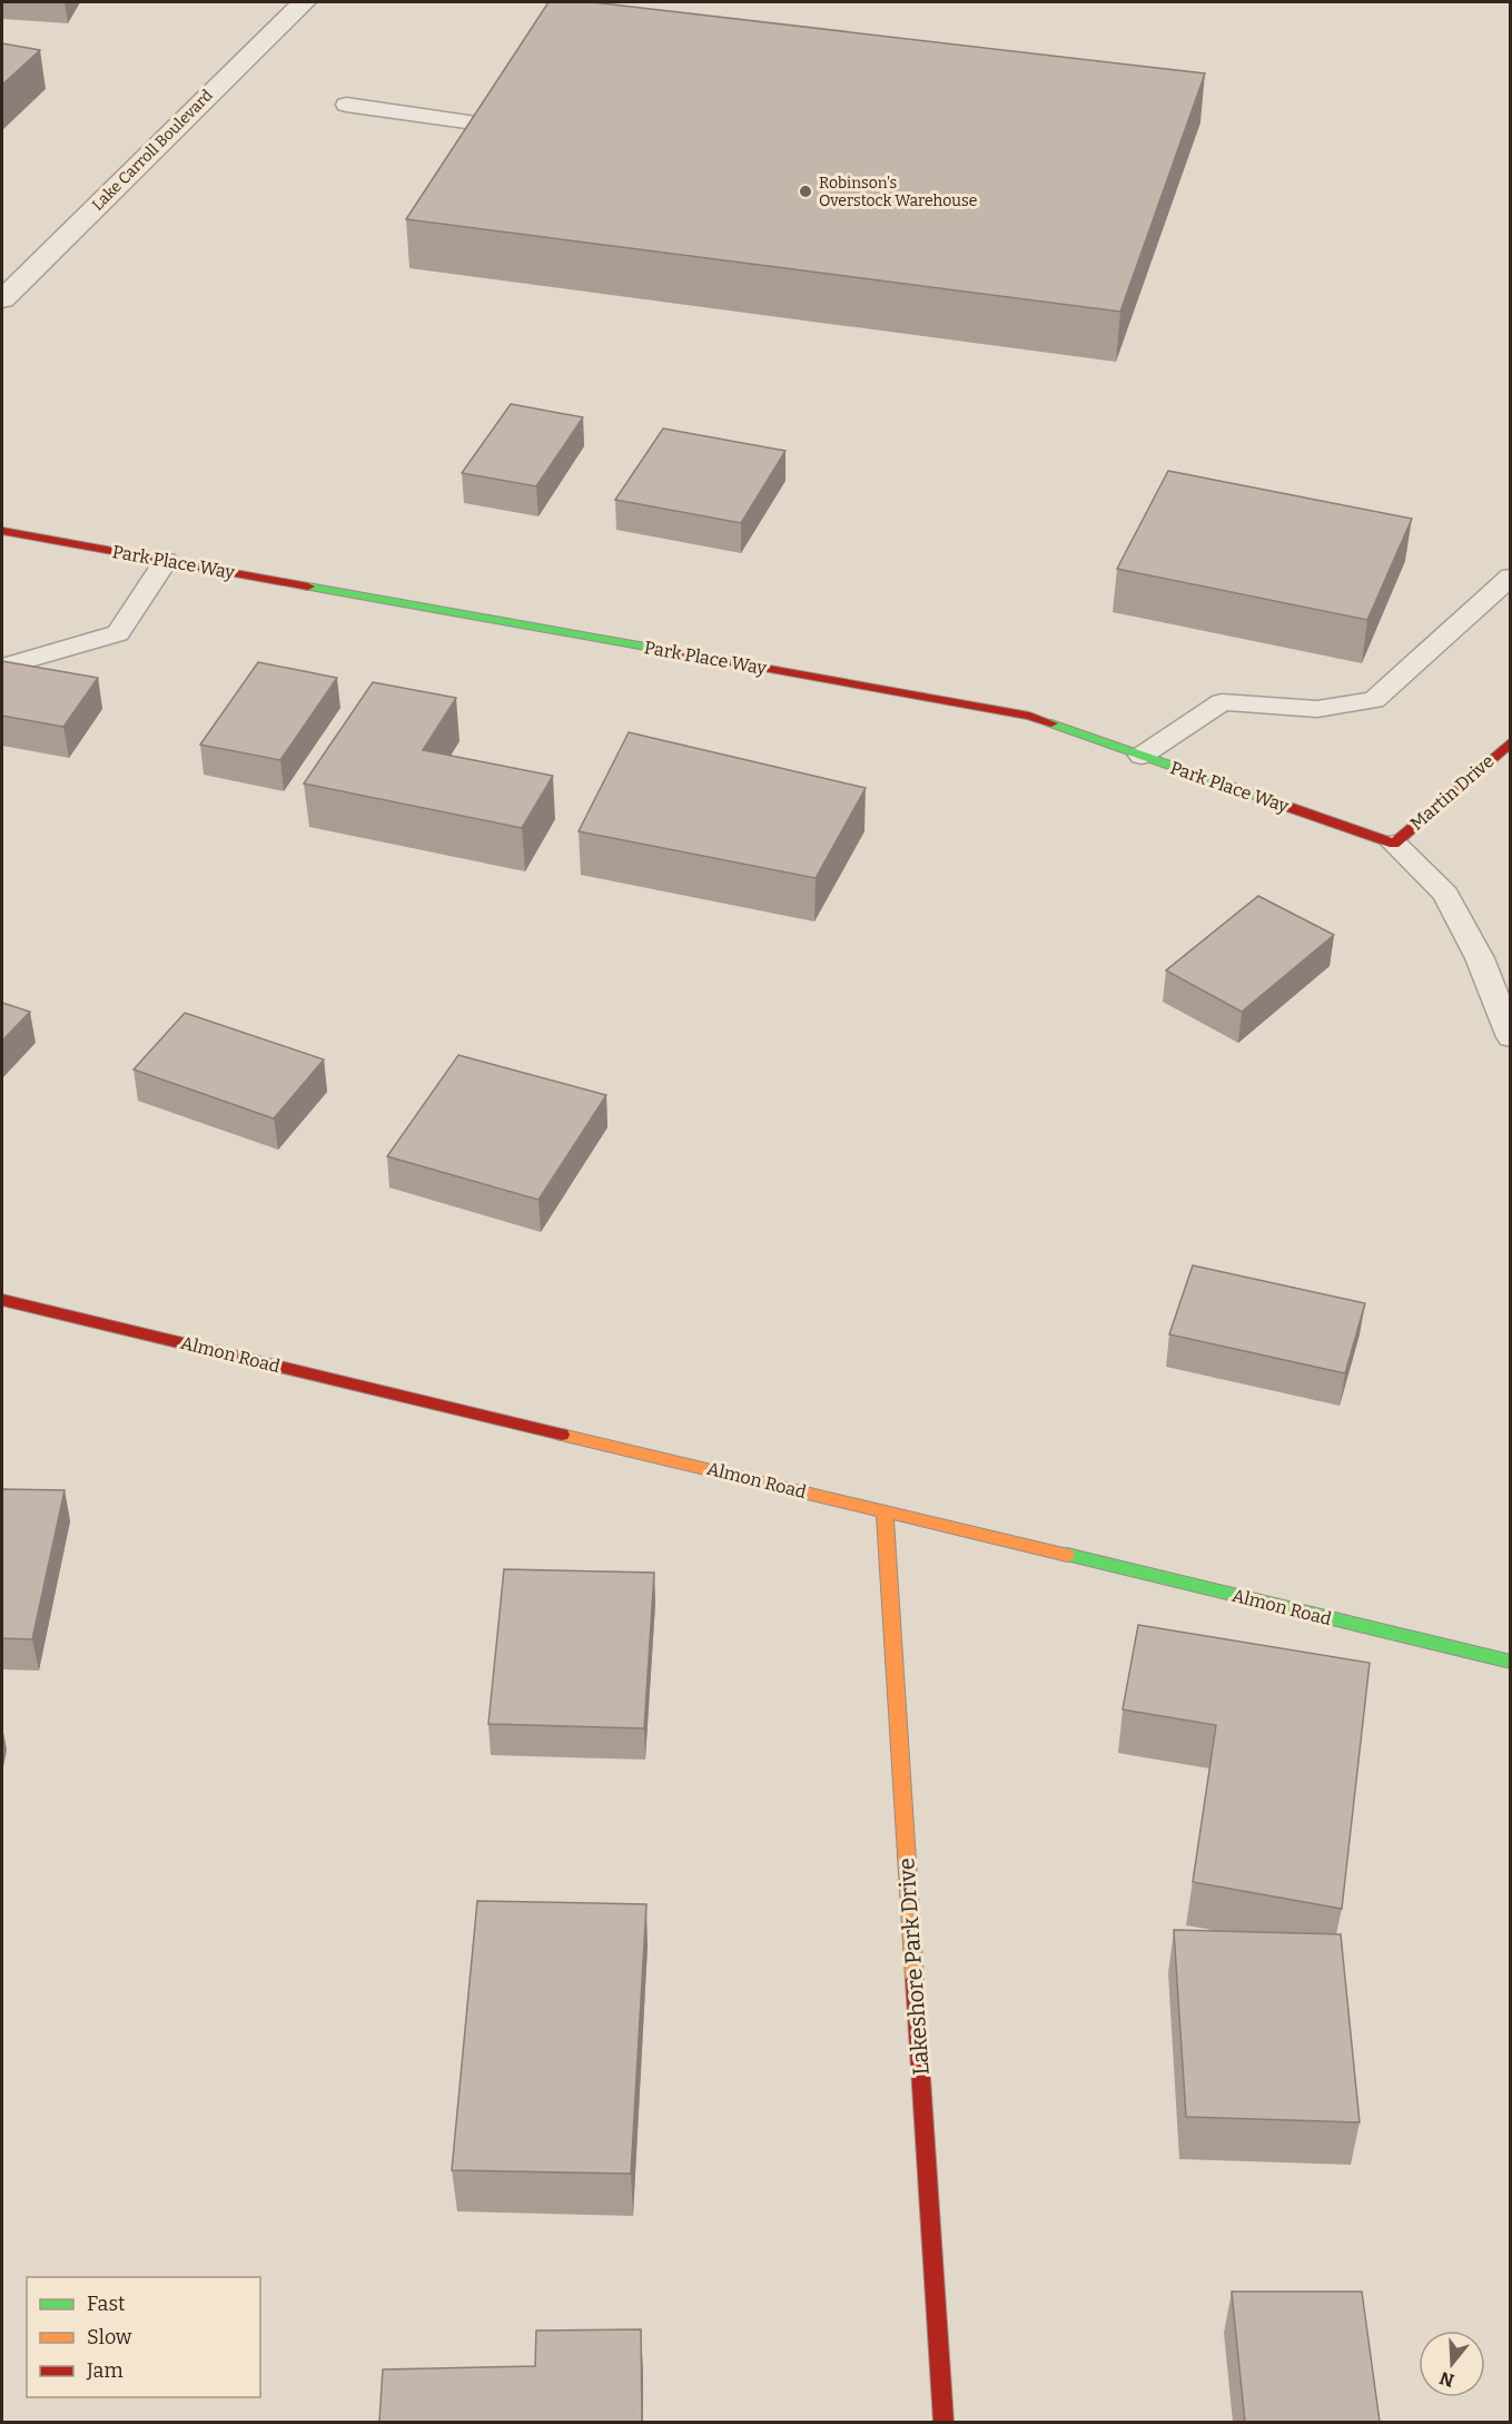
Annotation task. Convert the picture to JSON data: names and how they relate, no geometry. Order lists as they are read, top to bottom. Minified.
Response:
{"streets":{"street":["Lake Carroll Boulevard","Park Place Way","Martin Drive","Almon Road","Lakeshore Park Drive"]},"crossings":[["Park Place Way","Martin Drive"],["Almon Road","Lakeshore Park Drive"]],"places":["Robinson's Overstock Warehouse"],"legend":["Fast","Slow","Jam"],"north":"bottom"}
